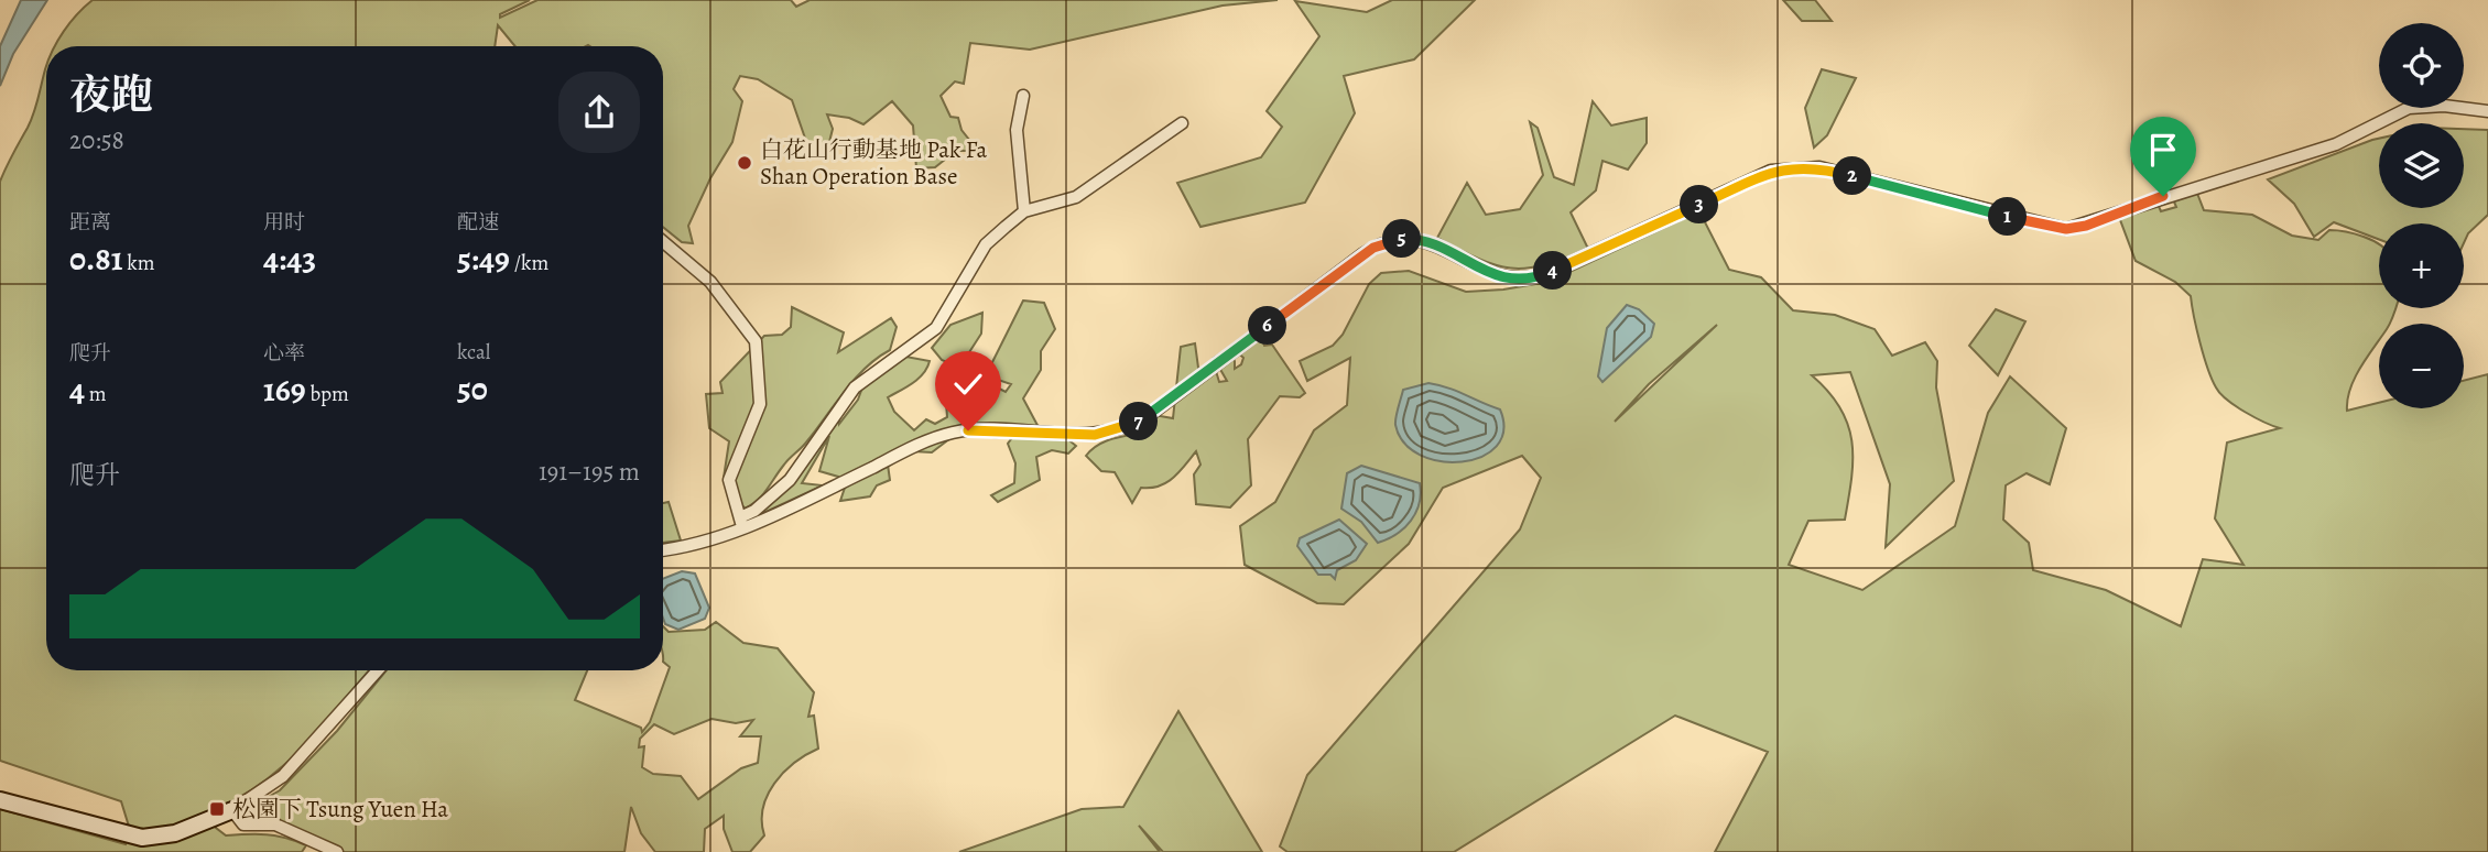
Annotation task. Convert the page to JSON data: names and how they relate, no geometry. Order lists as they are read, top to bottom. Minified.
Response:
{"places":{"other":["白花山行動基地 Pak Fa Shan Operation Base"],"transit":["松園下 Tsung Yuen Ha"]},"page":{"map_buttons":["+","−"],"heading":["夜跑","20:58"],"pins":["2","3","1","5","4","6","7"],"stats":[["距离","0.81 km"],["用时","4:43"],["配速","5:49 /km"],["爬升","4 m"],["心率","169 bpm"],["kcal","50"]],"chart":["爬升","191–195 m"]}}
